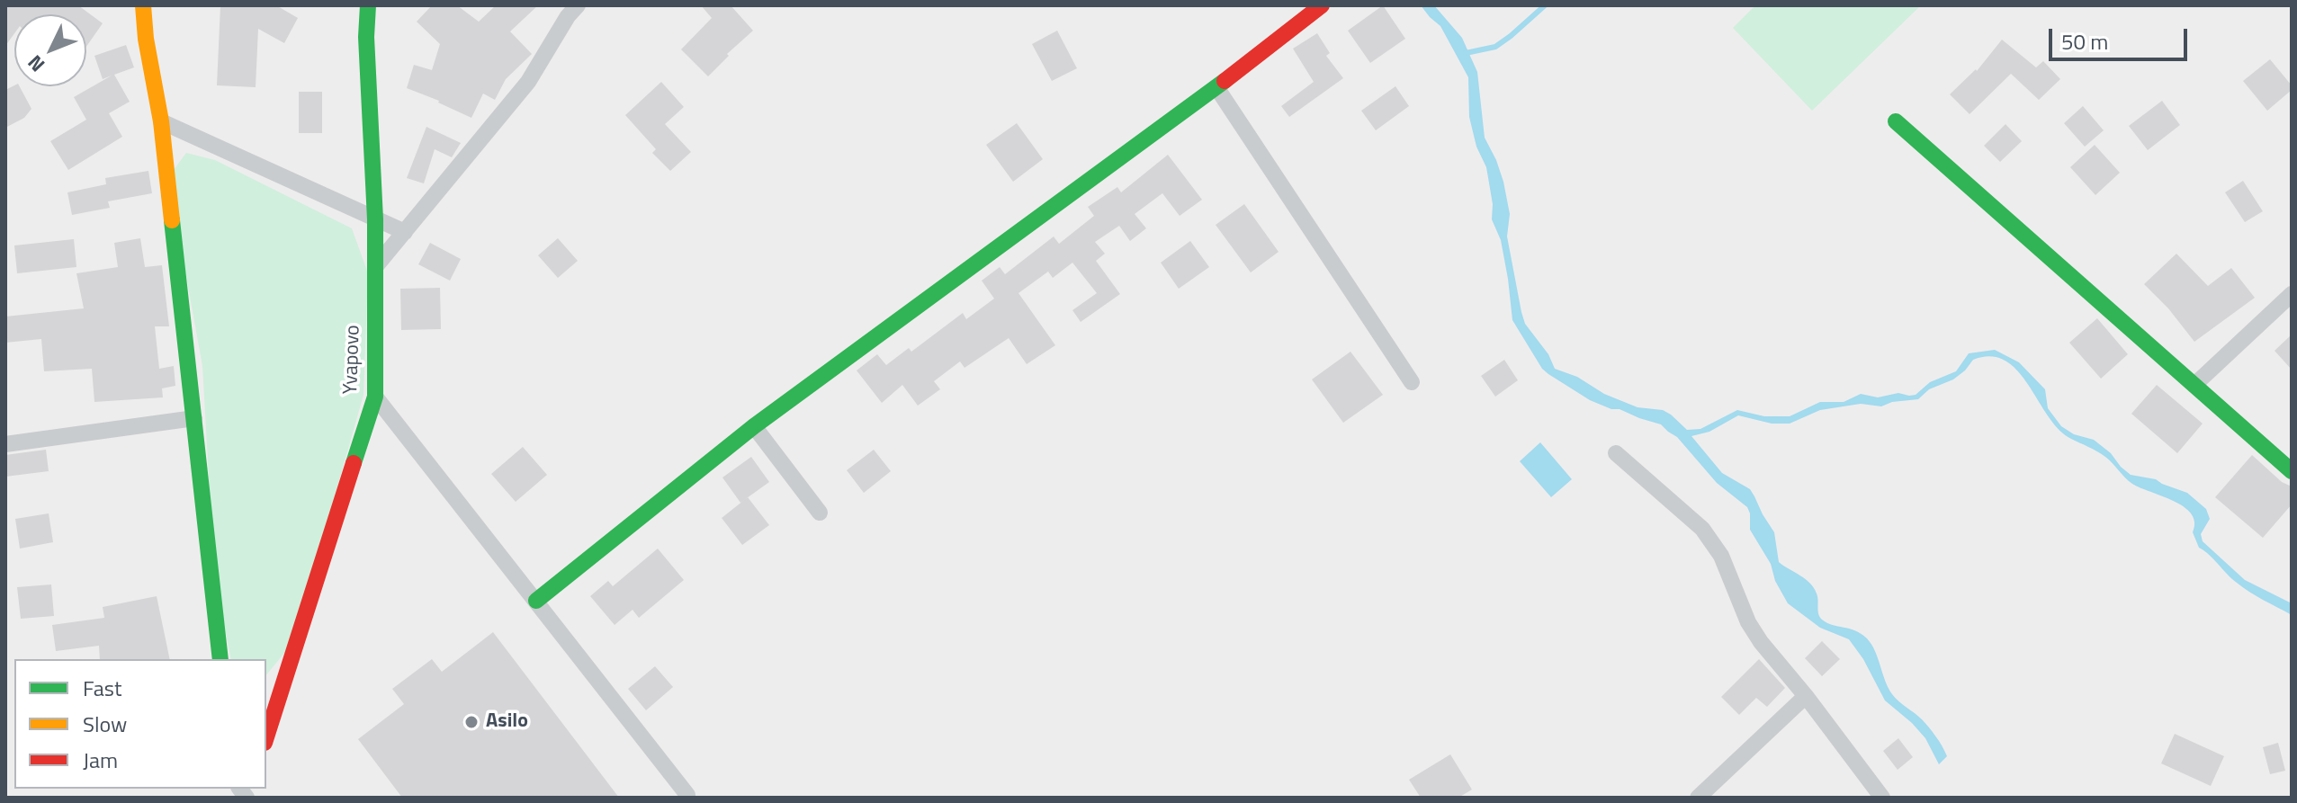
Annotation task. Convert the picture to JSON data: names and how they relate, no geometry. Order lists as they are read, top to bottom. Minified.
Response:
{"streets":{"street":["Yvapovo"]},"places":["Asilo"],"legend":["Fast","Slow","Jam"],"scale_bar":"50 m","north":"bottom left"}
